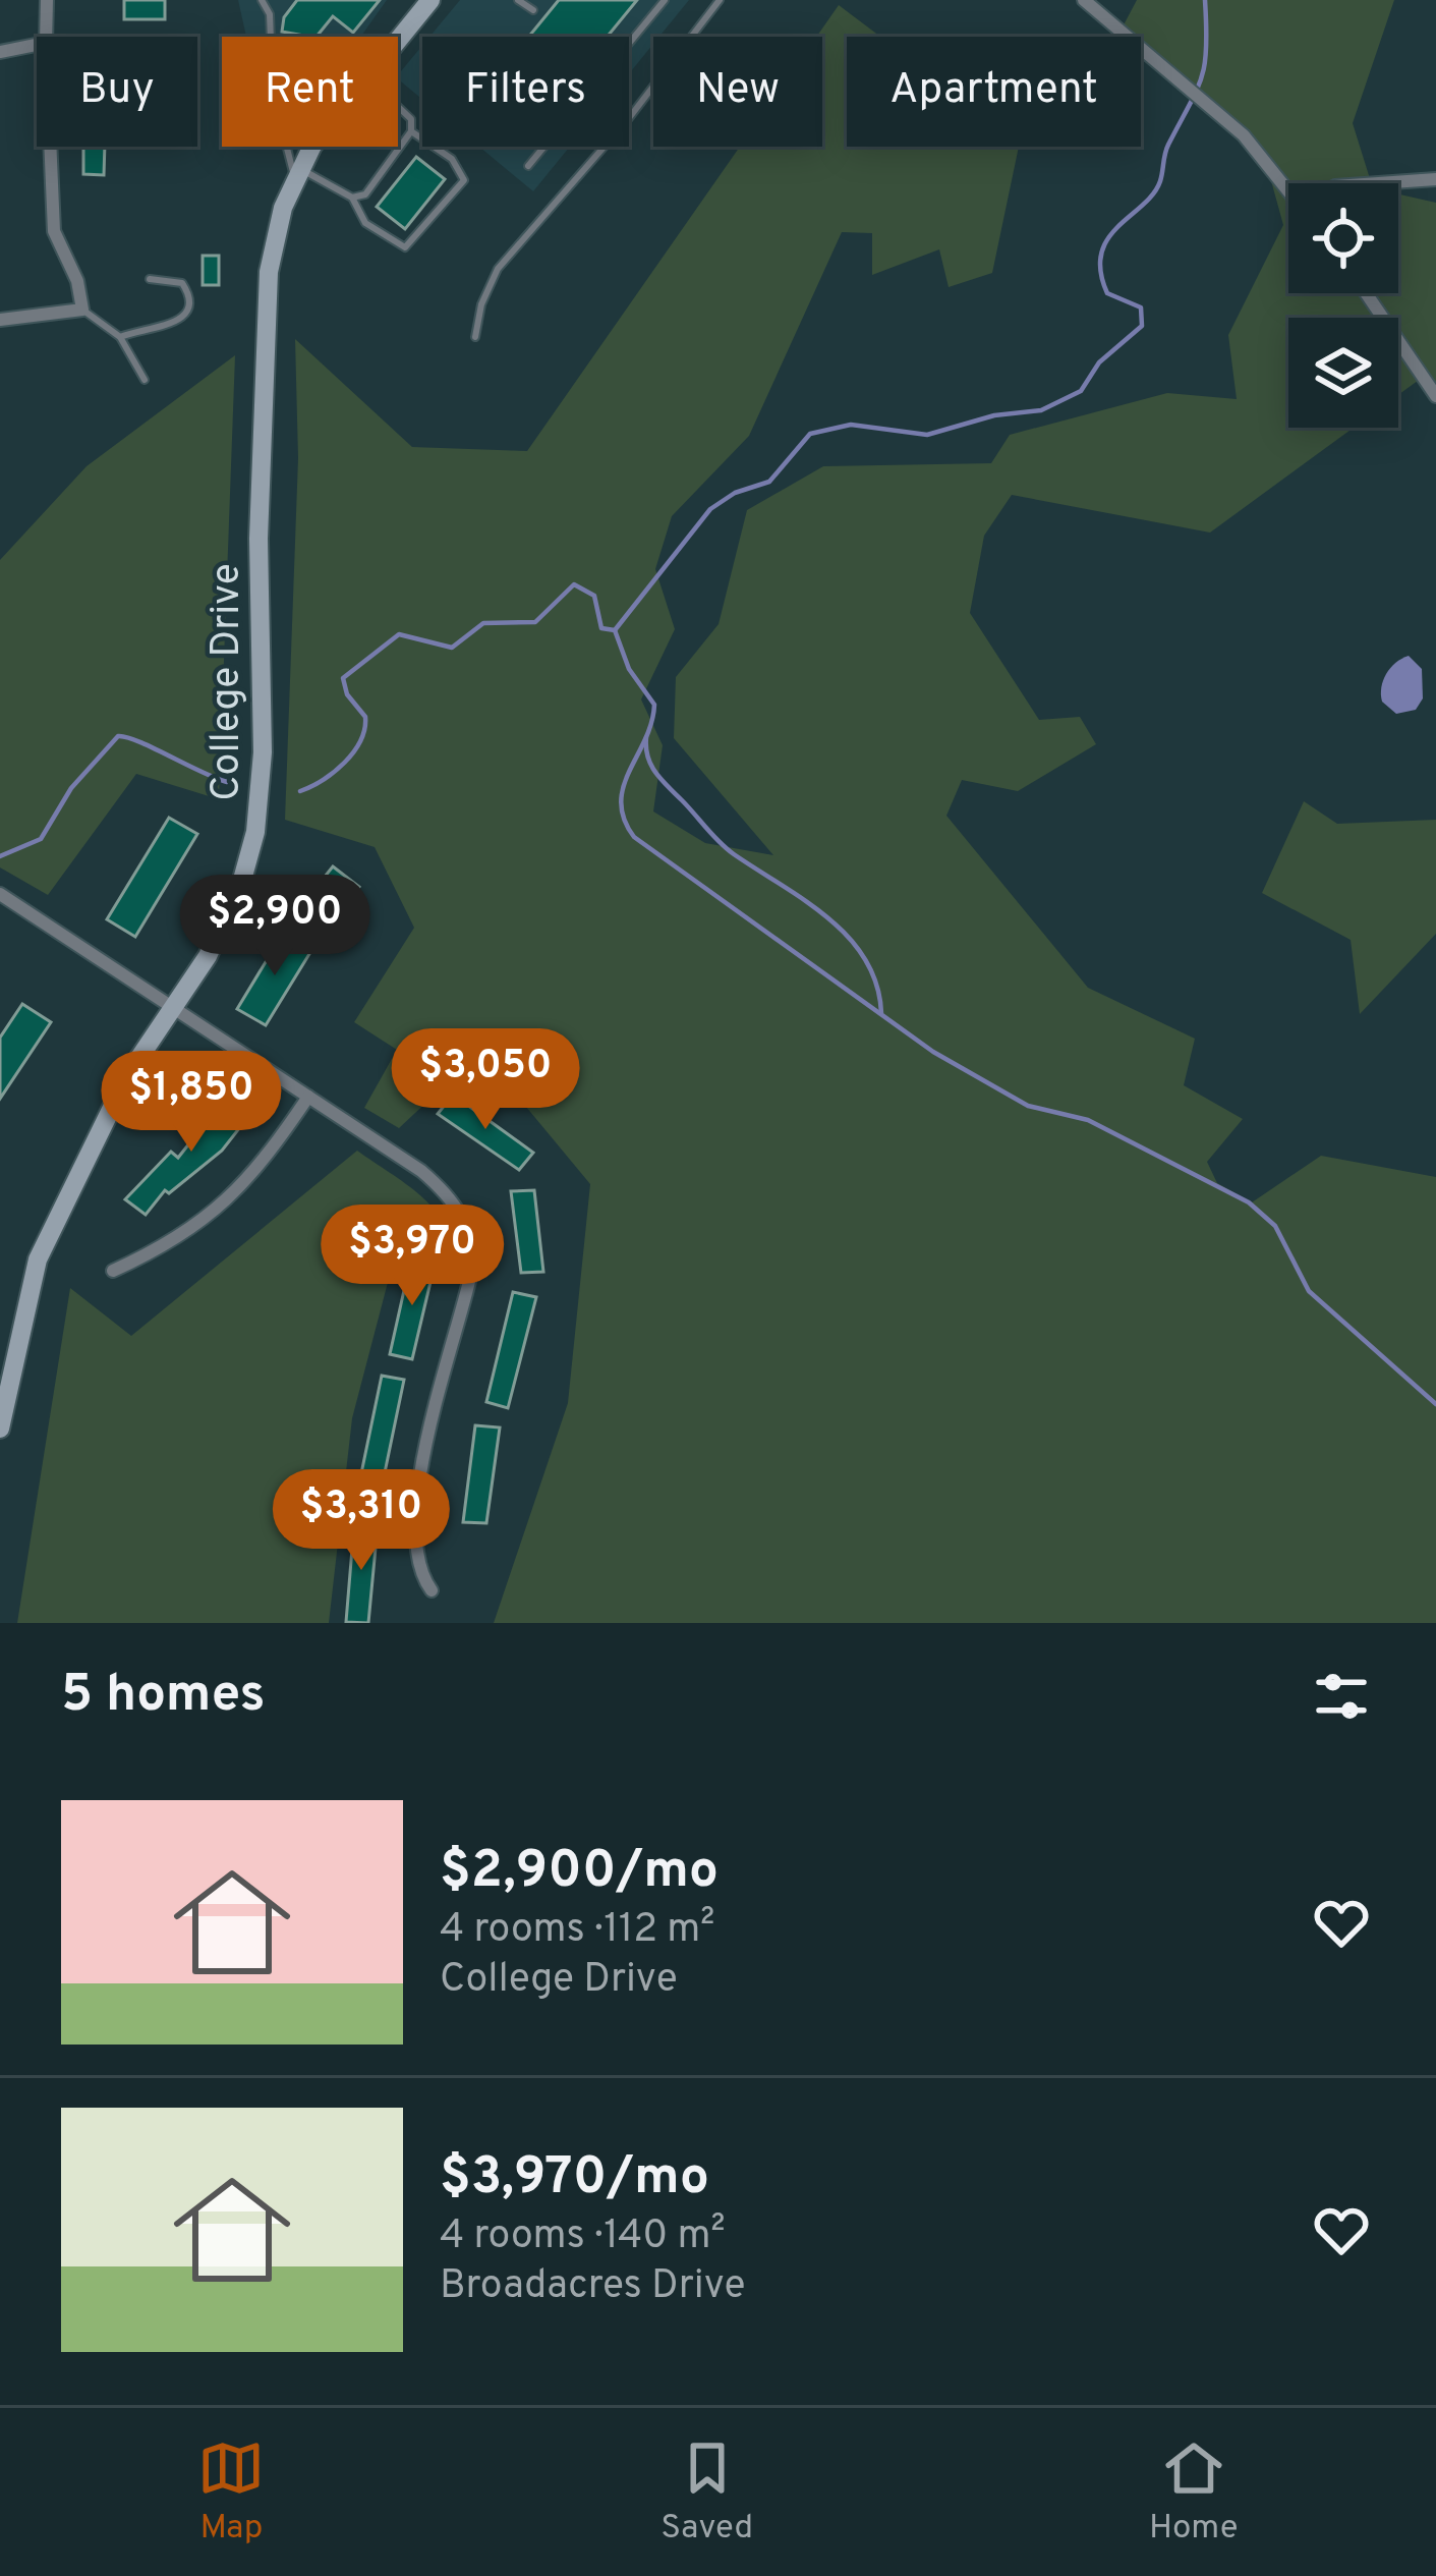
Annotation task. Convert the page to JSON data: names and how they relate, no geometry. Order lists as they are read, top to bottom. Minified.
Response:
{"streets":{"main road":["College Drive"]},"page":{"chip":["Buy","Rent","Filters","New","Apartment"],"price":["$2,900","$3,050","$1,850","$3,970","$3,310"],"heading":"5 homes","list":[{"name":"$2,900/mo","note":"4 rooms · 112 m² · College Drive"},{"name":"$3,970/mo","note":"4 rooms · 140 m² · Broadacres Drive"}],"tabs":["Map","Saved","Home"]}}
